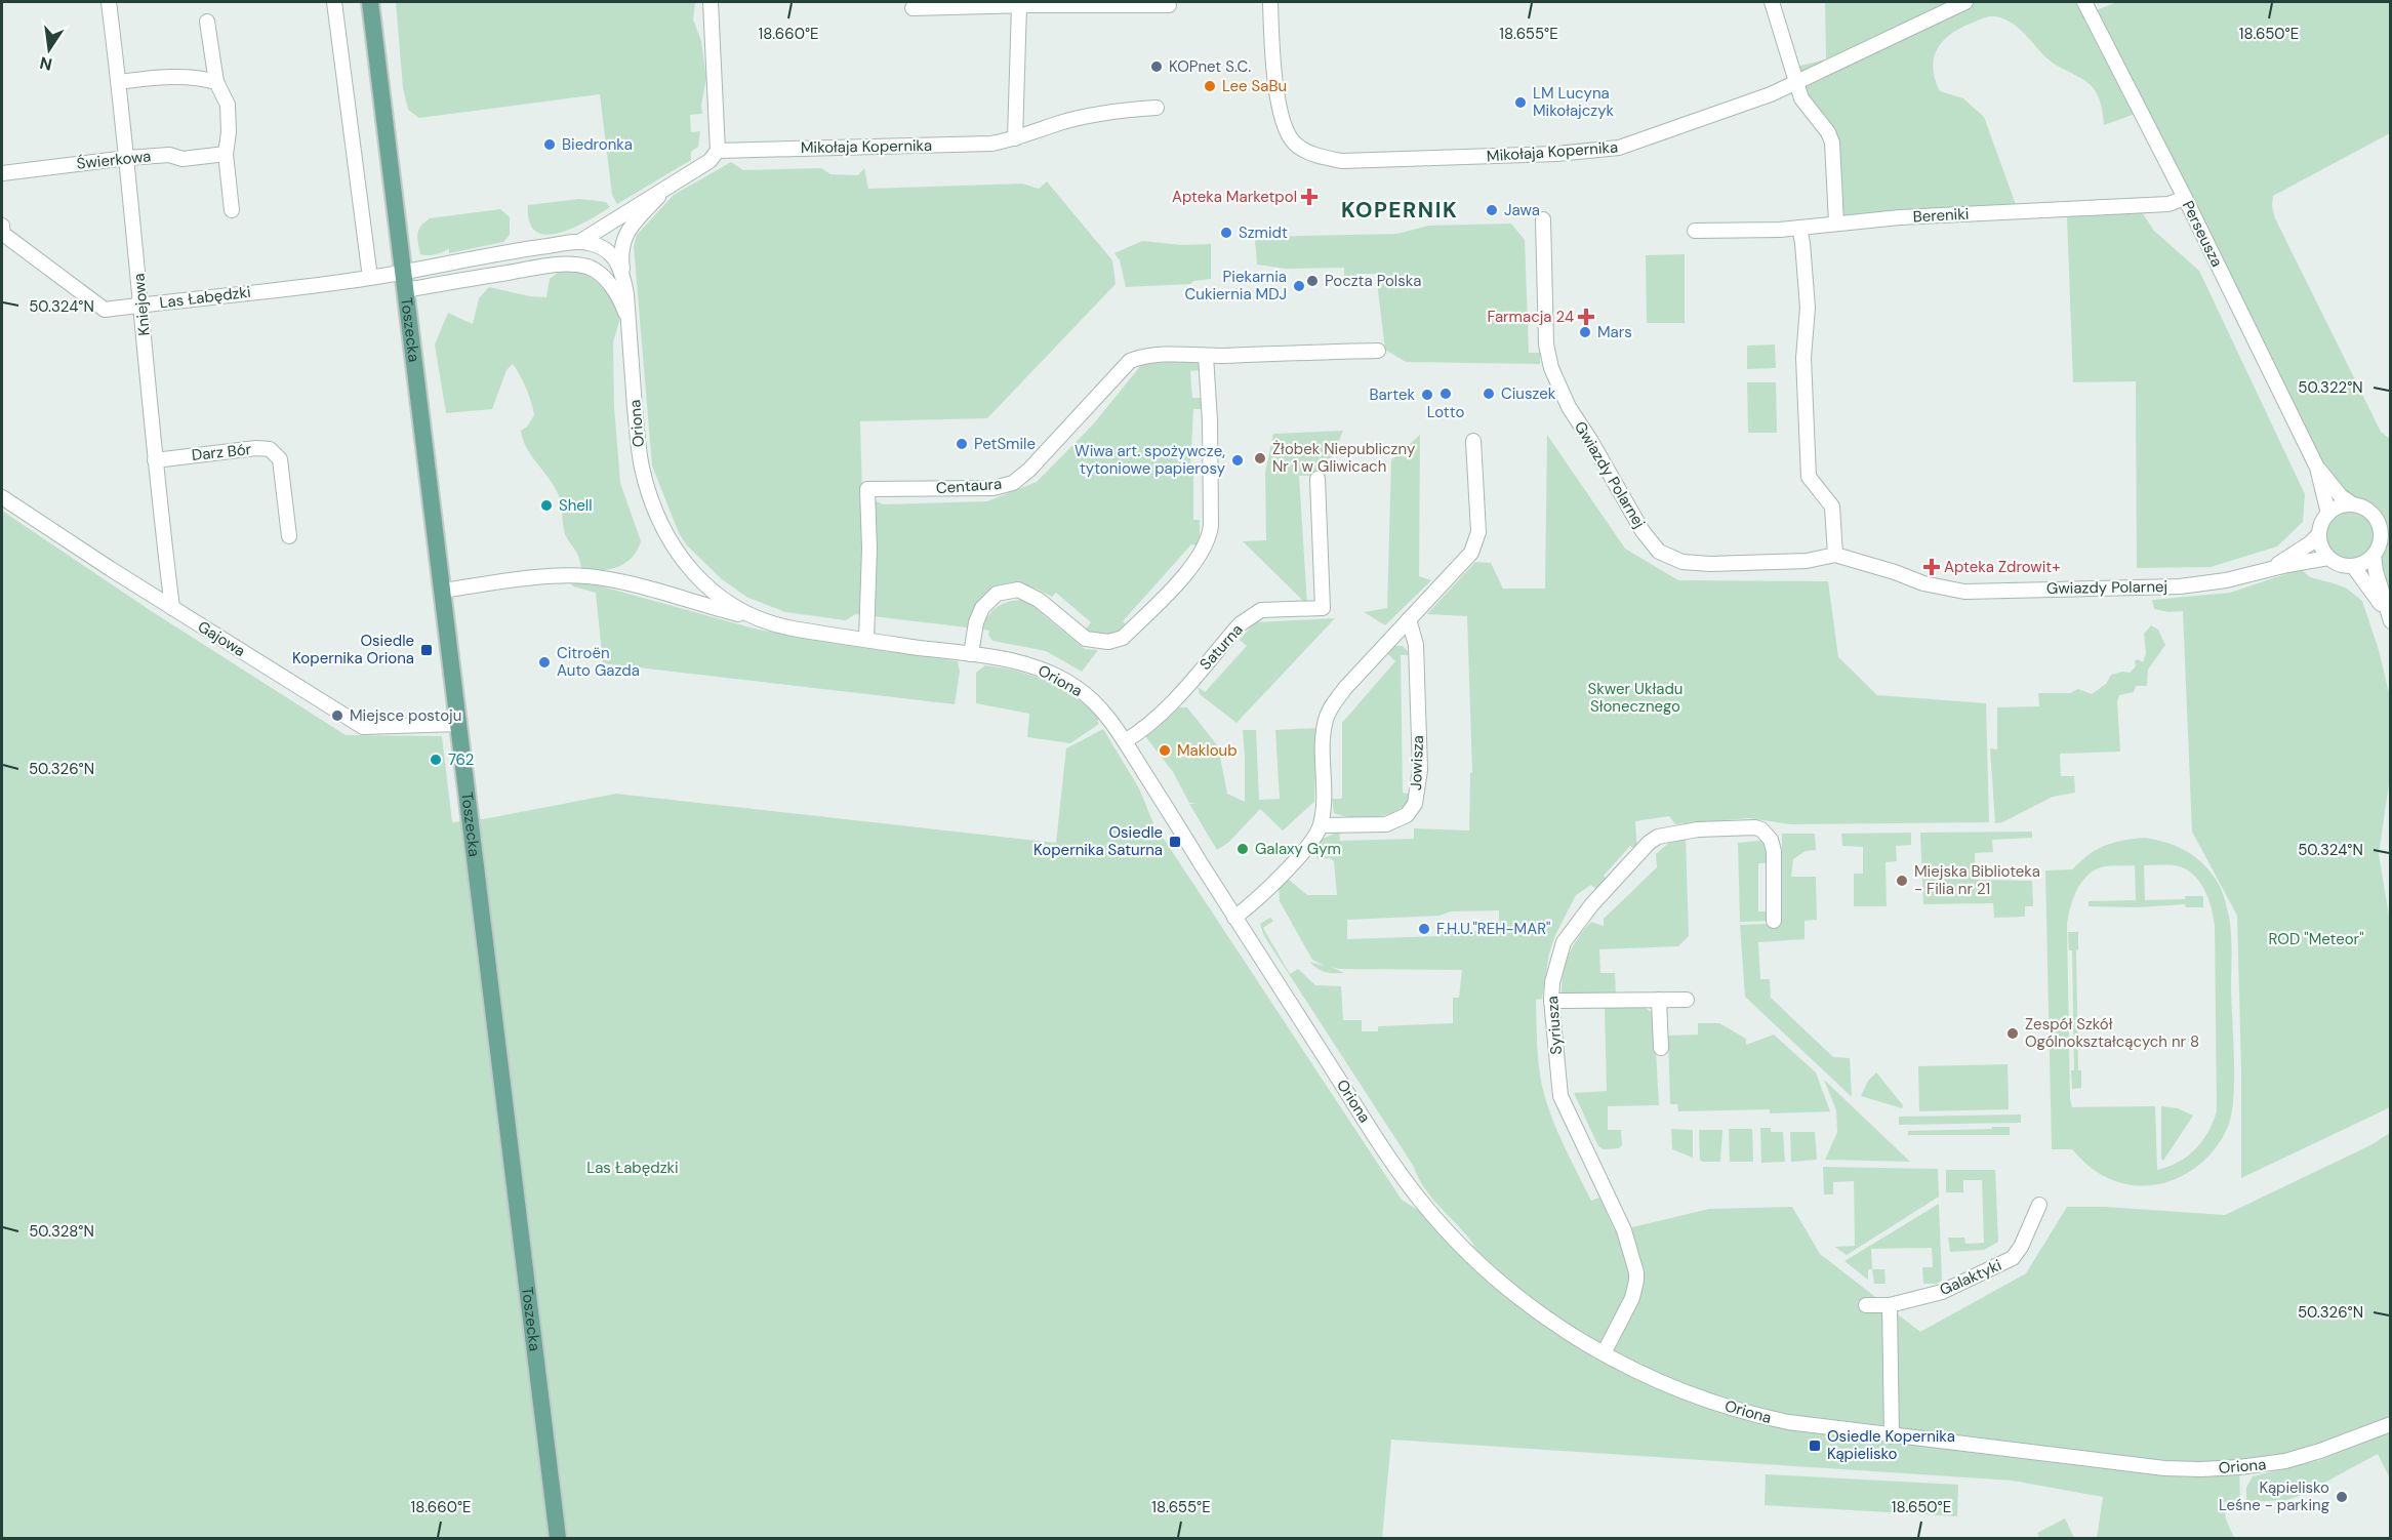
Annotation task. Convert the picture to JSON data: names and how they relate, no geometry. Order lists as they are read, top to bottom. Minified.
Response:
{"streets":{"main road":["Toszecka"],"street":["Mikołaja Kopernika","Świerkowa","Bereniki","Perseusza","Las Łabędzki","Kniejowa","Oriona","Darz Bór","Gwiazdy Polarnej","Centaura","Gajowa","Saturna","Jowisza","Syriusza","Galaktyki"]},"crossings":[["Świerkowa","Kniejowa"],["Bereniki","Perseusza"],["Perseusza","Gwiazdy Polarnej"],["Las Łabędzki","Kniejowa"],["Las Łabędzki","Toszecka"],["Las Łabędzki","Oriona"],["Kniejowa","Darz Bór"],["Kniejowa","Gajowa"],["Toszecka","Oriona"],["Toszecka","Gajowa"],["Oriona","Centaura"],["Oriona","Saturna"],["Oriona","Syriusza"]],"districts":["KOPERNIK"],"parks":["Skwer Układu Słonecznego","ROD \"Meteor\"","Las Łabędzki"],"places":{"other":["KOPnet S.C.","Lee SaBu","LM Lucyna Mikołajczyk","Biedronka","Jawa","Szmidt","Poczta Polska","Piekarnia Cukiernia MDJ","Mars","Lotto","Ciuszek","Bartek","PetSmile","Żłobek Niepubliczny Nr 1 w Gliwicach","Wiwa art. spożywcze, tytoniowe papierosy","Shell","Citroën Auto Gazda","Miejsce postoju","Makloub","762","Galaxy Gym","Miejska Biblioteka - Filia nr 21","F.H.U.\"REH-MAR\"","Zespół Szkół Ogólnokształcących nr 8","Kąpielisko Leśne - parking"],"health":["Apteka Marketpol","Farmacja 24","Apteka Zdrowit+"],"transit":["Osiedle Kopernika Oriona","Osiedle Kopernika Saturna","Osiedle Kopernika Kąpielisko"]},"north":"bottom","coordinates":["18.660°E","18.655°E","18.650°E","50.324°N","50.322°N","50.326°N","50.328°N"]}
